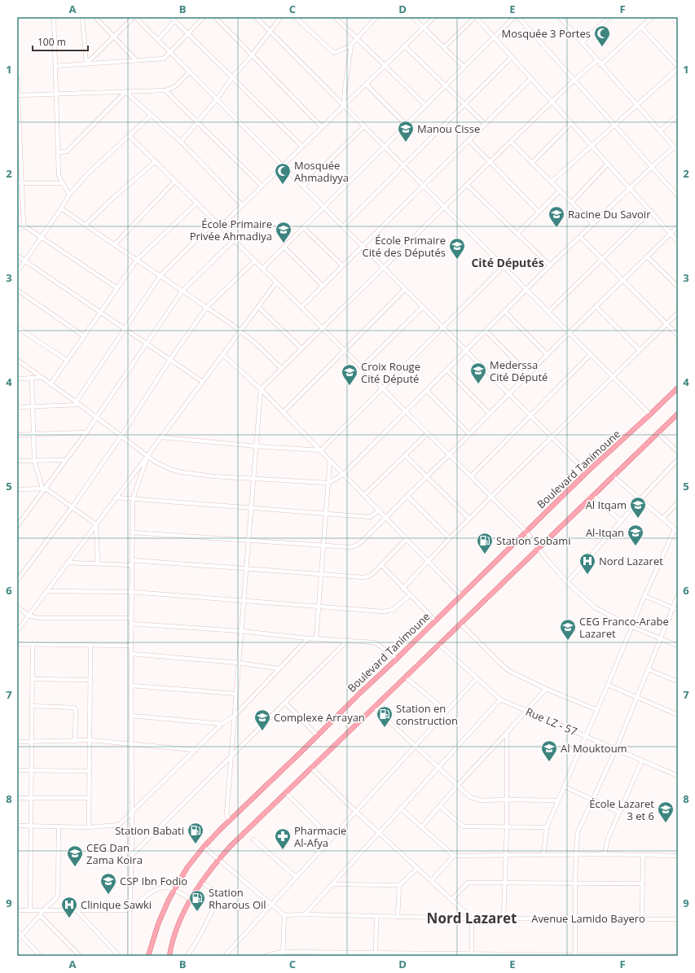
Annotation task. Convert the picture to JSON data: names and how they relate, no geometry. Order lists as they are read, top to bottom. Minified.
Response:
{"streets":{"main road":["Boulevard Tanimoune"],"street":["Rue LZ - 57","Avenue Lamido Bayero"]},"districts":["Cité Députés","Nord Lazaret"],"places":{"mosque":["Mosquée 3 Portes","Mosquée Ahmadiyya"],"school or university":["Manou Cisse","Racine Du Savoir","École Primaire Privée Ahmadiya","École Primaire Cité des Députés","Mederssa Cité Député","Croix Rouge Cité Député","Al Itqam","Al-Itqan","CEG Franco-Arabe Lazaret","Complexe Arrayan","Al Mouktoum","École Lazaret 3 et 6","CEG Dan Zama Koira","CSP Ibn Fodio"],"fuel station":["Station Sobami","Station en construction","Station Babati","Station Rharous Oil"],"hospital":["Nord Lazaret","Clinique Sawki"],"pharmacy":["Pharmacie Al-Afya"]},"scale_bar":"100 m","grid":{"columns":["A","B","C","D","E","F"],"rows":["1","2","3","4","5","6","7","8","9"]}}
